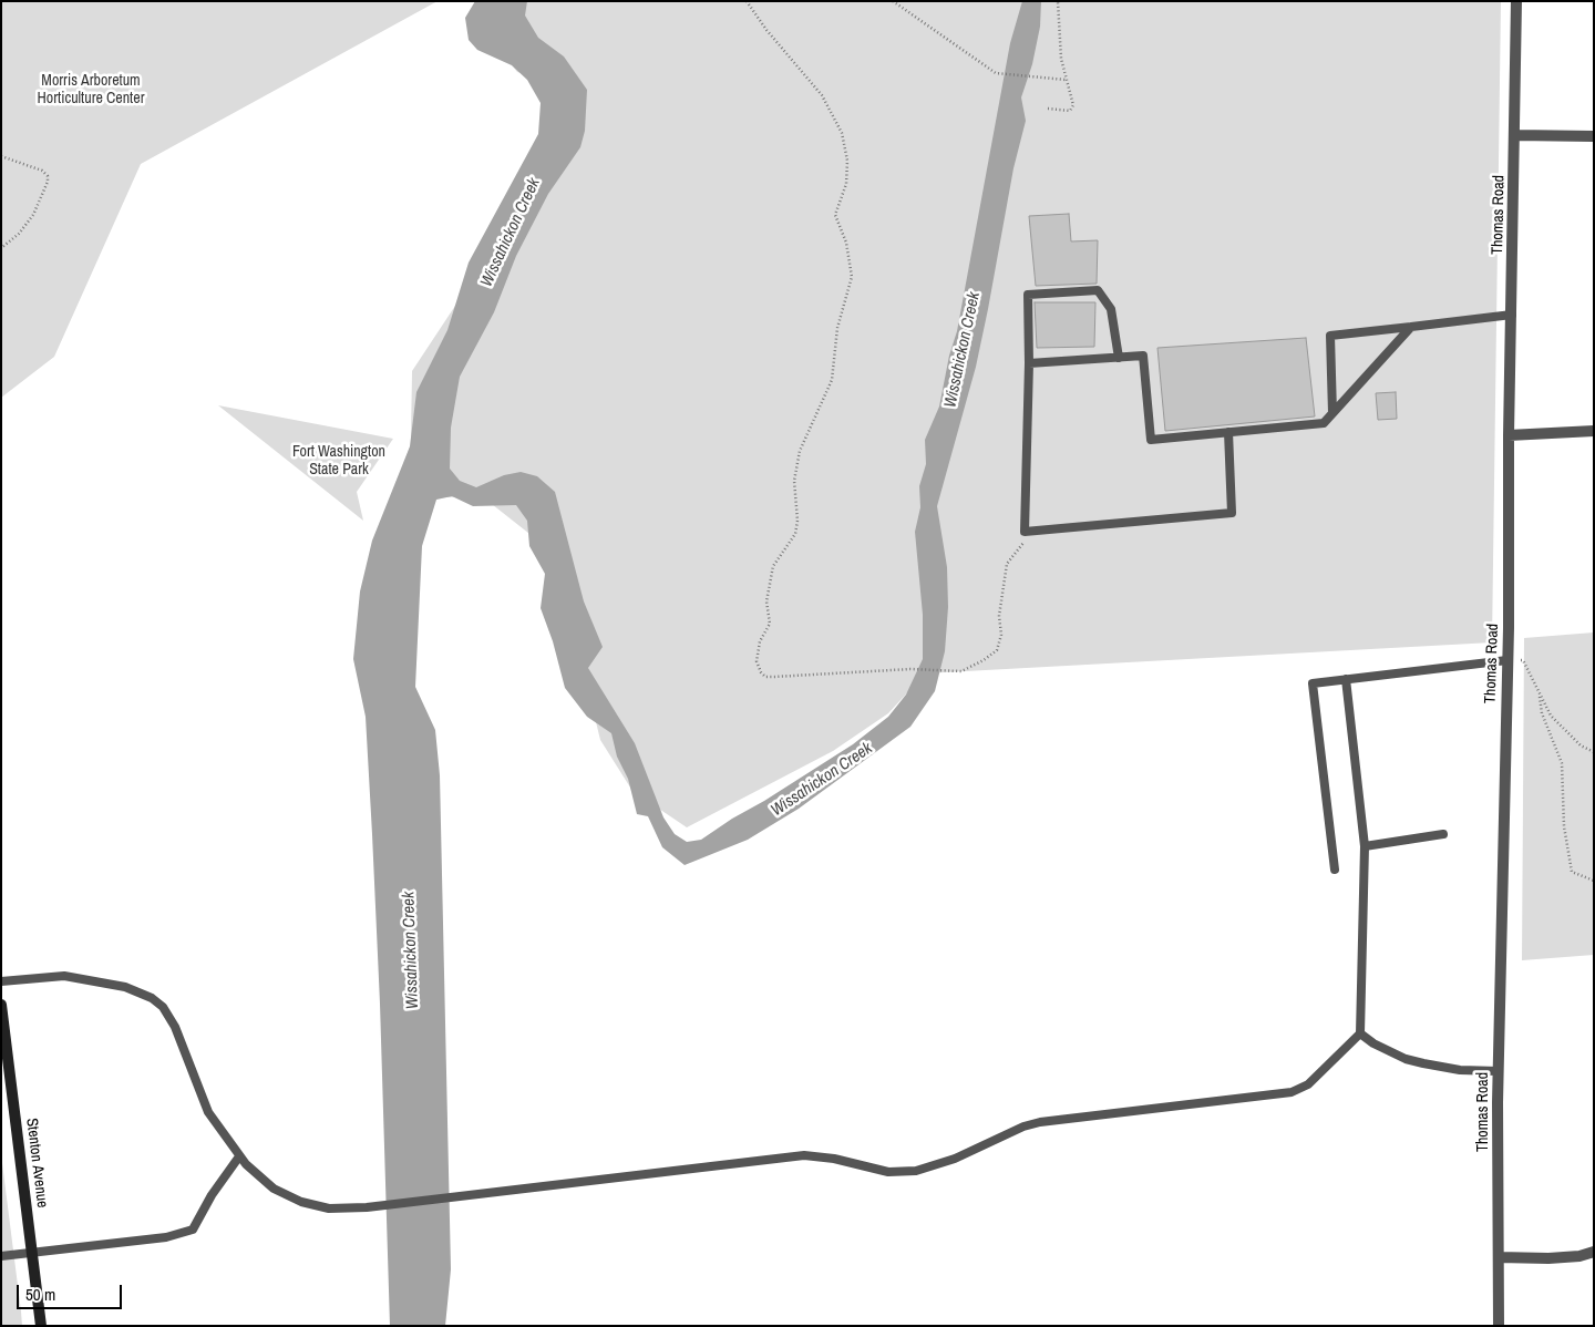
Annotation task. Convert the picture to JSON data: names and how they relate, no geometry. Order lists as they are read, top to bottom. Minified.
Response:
{"streets":{"main road":["Stenton Avenue"],"street":["Thomas Road"]},"water":["Wissahickon Creek"],"parks":["Morris Arboretum Horticulture Center","Fort Washington State Park"],"scale_bar":"50 m"}
